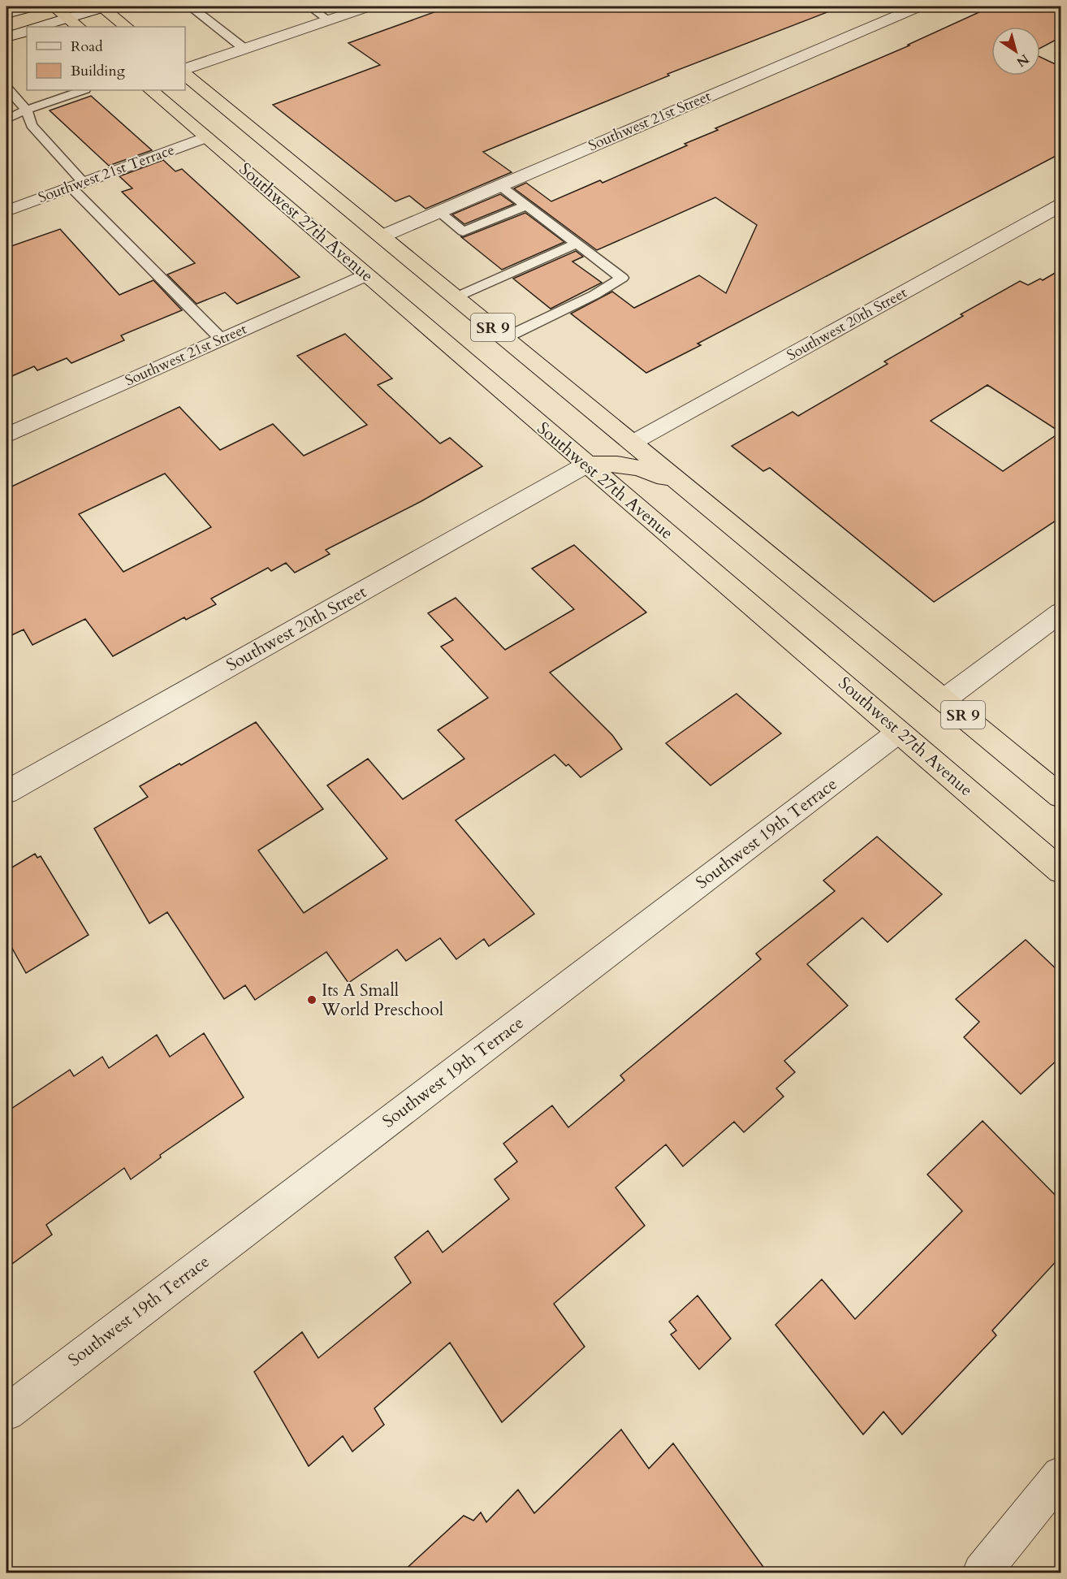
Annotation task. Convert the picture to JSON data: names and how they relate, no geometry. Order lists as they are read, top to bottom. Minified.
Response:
{"streets":{"highway":["Southwest 27th Avenue","SR 9"],"street":["Southwest 21st Street","Southwest 21st Terrace","Southwest 20th Street","Southwest 19th Terrace"]},"crossings":[["Southwest 21st Street","Southwest 27th Avenue"],["Southwest 21st Terrace","Southwest 27th Avenue"],["Southwest 27th Avenue","Southwest 20th Street"],["Southwest 27th Avenue","Southwest 19th Terrace"]],"places":["Its A Small World Preschool"],"legend":["Road","Building"],"north":"bottom right"}
